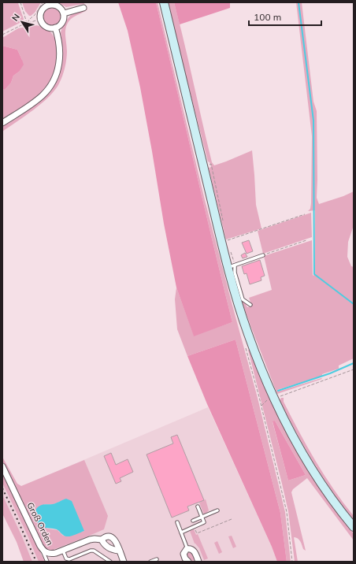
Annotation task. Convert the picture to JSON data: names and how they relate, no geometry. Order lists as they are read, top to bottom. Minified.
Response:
{"streets":{"street":["Groß Orden"]},"scale_bar":"100 m","north":"top left"}
